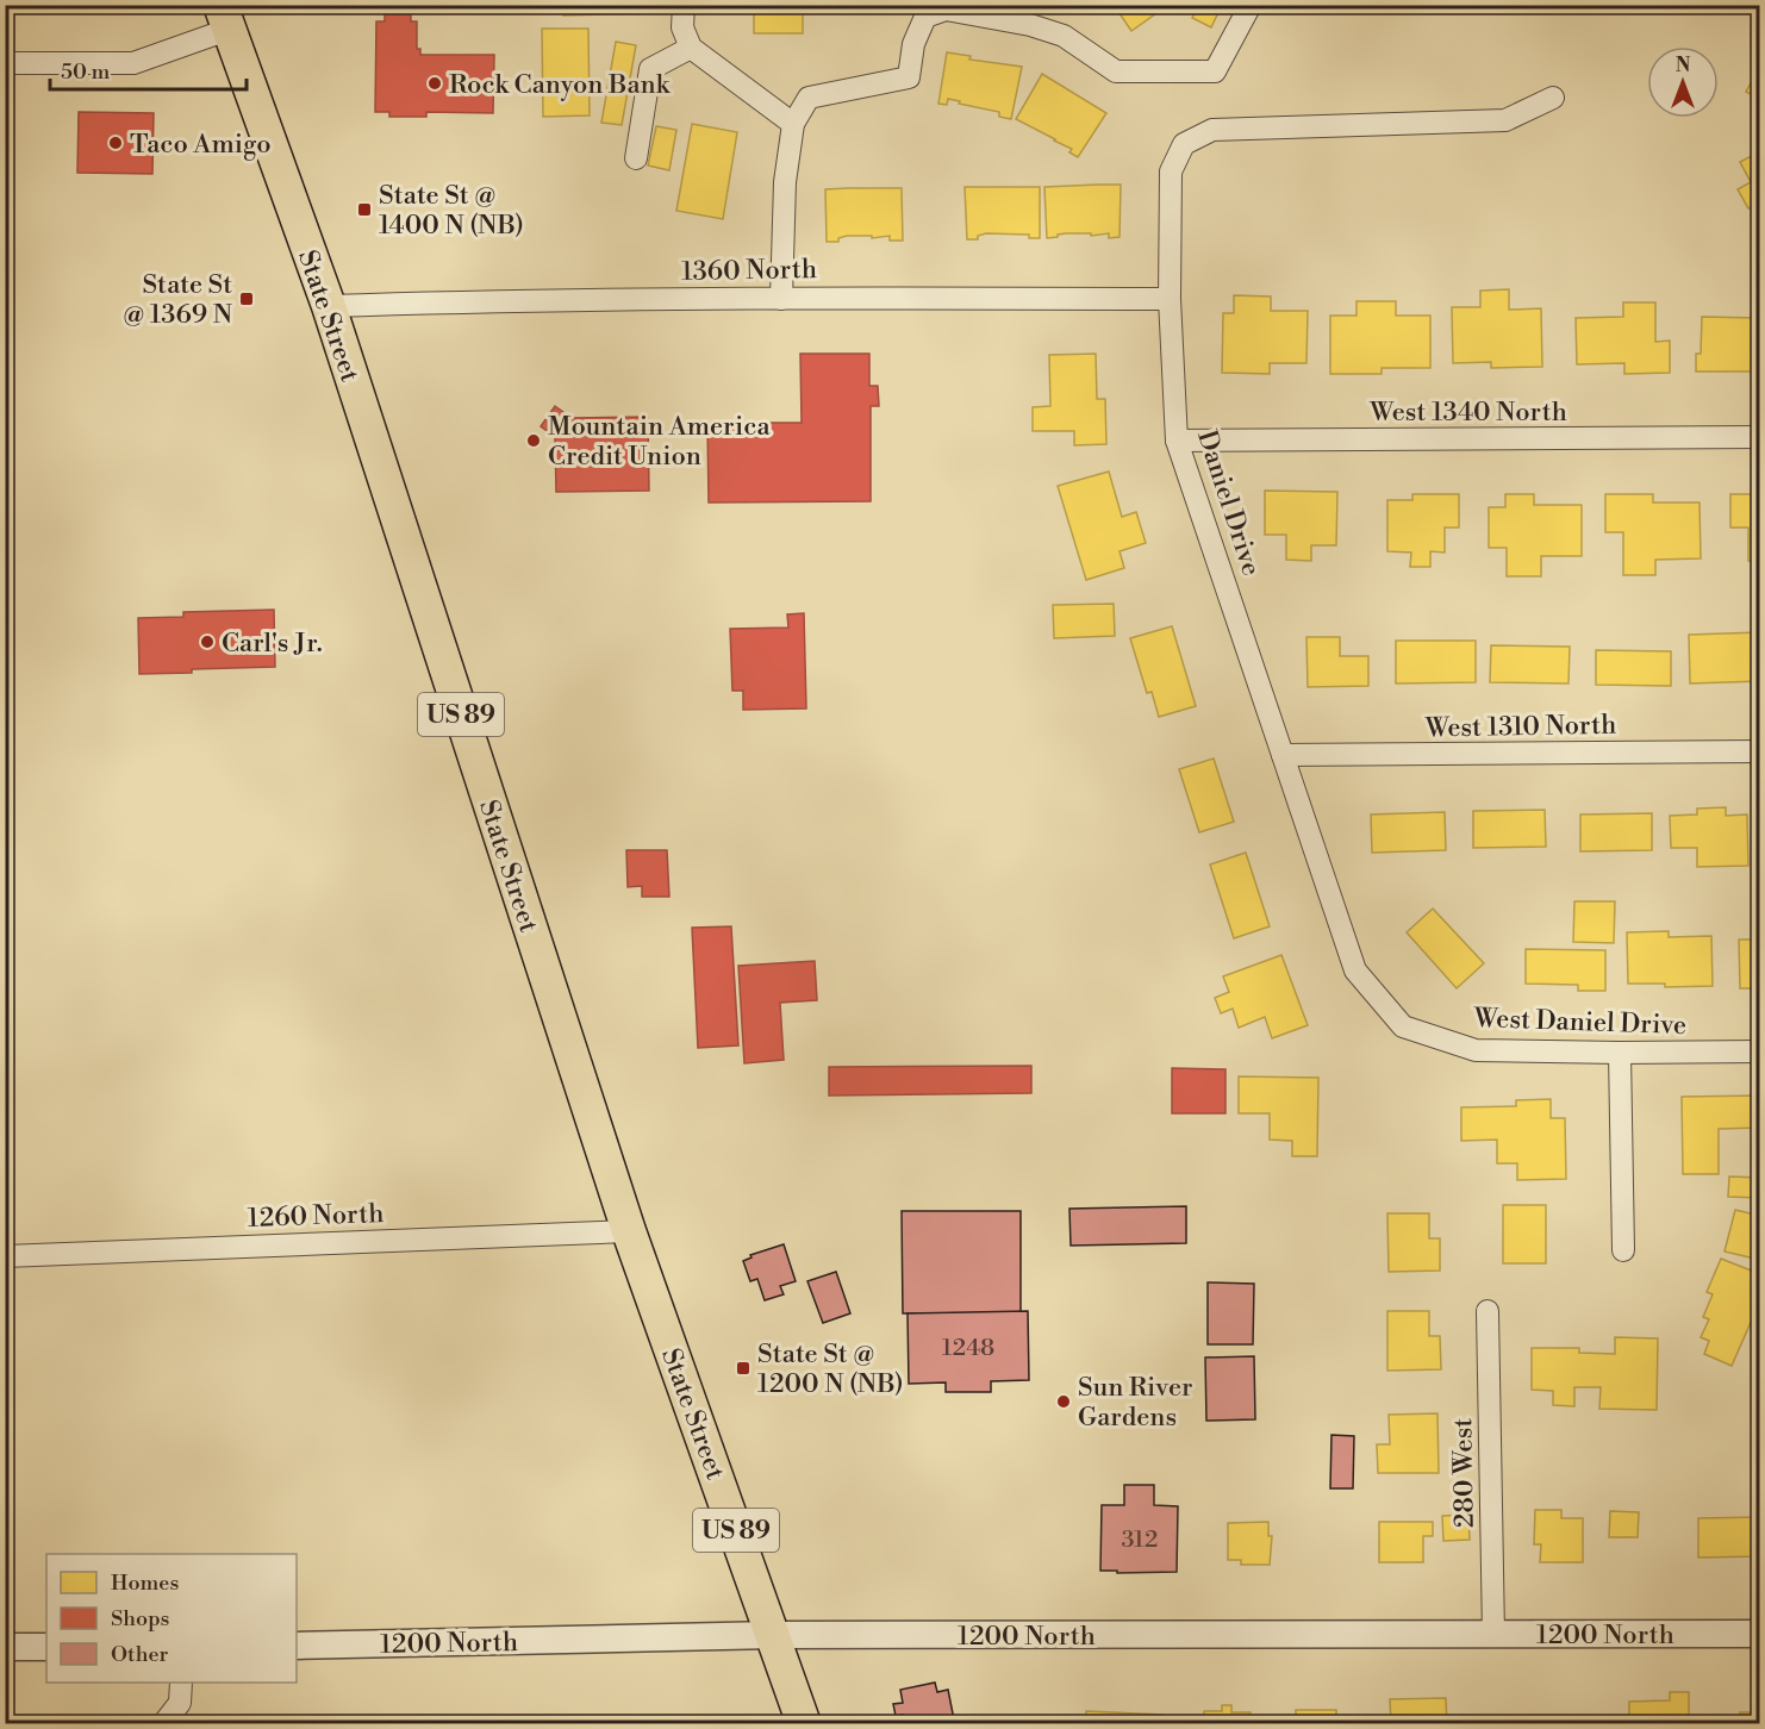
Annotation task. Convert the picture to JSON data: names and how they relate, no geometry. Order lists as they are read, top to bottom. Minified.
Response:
{"streets":{"main road":["State Street","US 89"],"street":["1360 North","West 1340 North","Daniel Drive","West 1310 North","West Daniel Drive","1260 North","280 West","1200 North"]},"crossings":[["1360 North","State Street"],["1360 North","Daniel Drive"],["State Street","1260 North"],["State Street","1200 North"],["West 1340 North","Daniel Drive"],["Daniel Drive","West 1310 North"],["Daniel Drive","West Daniel Drive"],["West 1310 North","West Daniel Drive"],["280 West","1200 North"]],"places":{"other":["Rock Canyon Bank","Taco Amigo","Mountain America Credit Union","Carl's Jr.","Sun River Gardens"],"transit":["State St @ 1400 N (NB)","State St @ 1369 N","State St @ 1200 N (NB)"]},"house_numbers":["1248","312"],"legend":["Homes","Shops","Other"],"scale_bar":"50 m","north":"top"}
